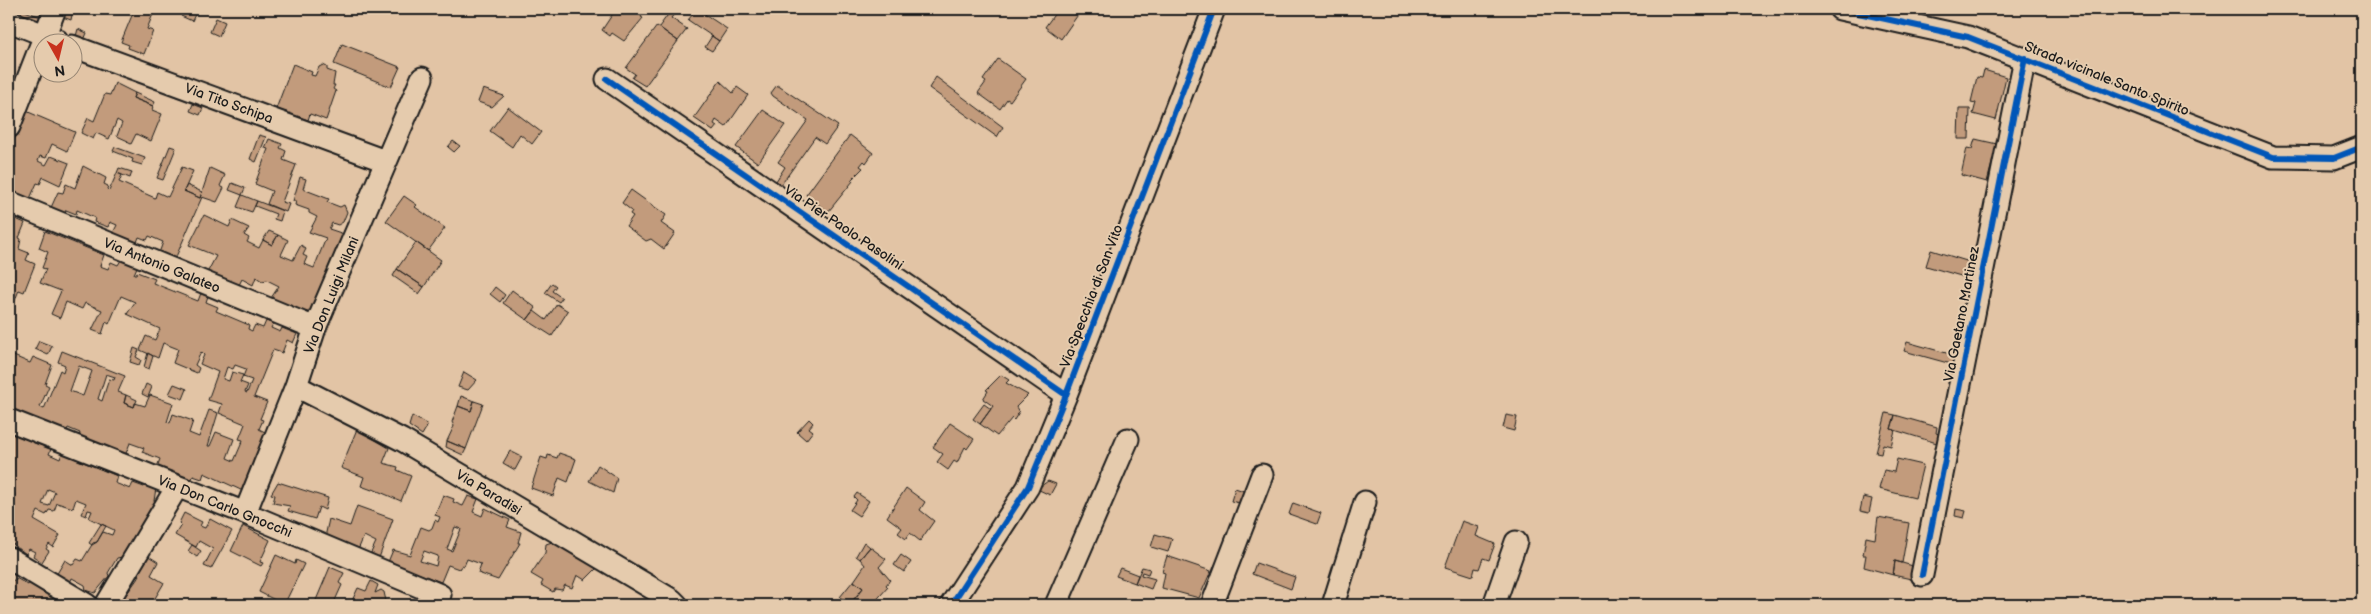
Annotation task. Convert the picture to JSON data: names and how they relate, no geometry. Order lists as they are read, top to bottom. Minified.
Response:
{"streets":{"street":["Strada vicinale Santo Spirito","Via Tito Schipa","Via Pier Paolo Pasolini","Via Antonio Galateo","Via Don Luigi Milani","Via Specchia di San Vito","Via Gaetano Martinez","Via Paradisi","Via Don Carlo Gnocchi"]},"crossings":[["Strada vicinale Santo Spirito","Via Gaetano Martinez"],["Via Tito Schipa","Via Don Luigi Milani"],["Via Pier Paolo Pasolini","Via Specchia di San Vito"],["Via Antonio Galateo","Via Don Luigi Milani"],["Via Don Luigi Milani","Via Paradisi"],["Via Don Luigi Milani","Via Don Carlo Gnocchi"]],"north":"bottom"}
